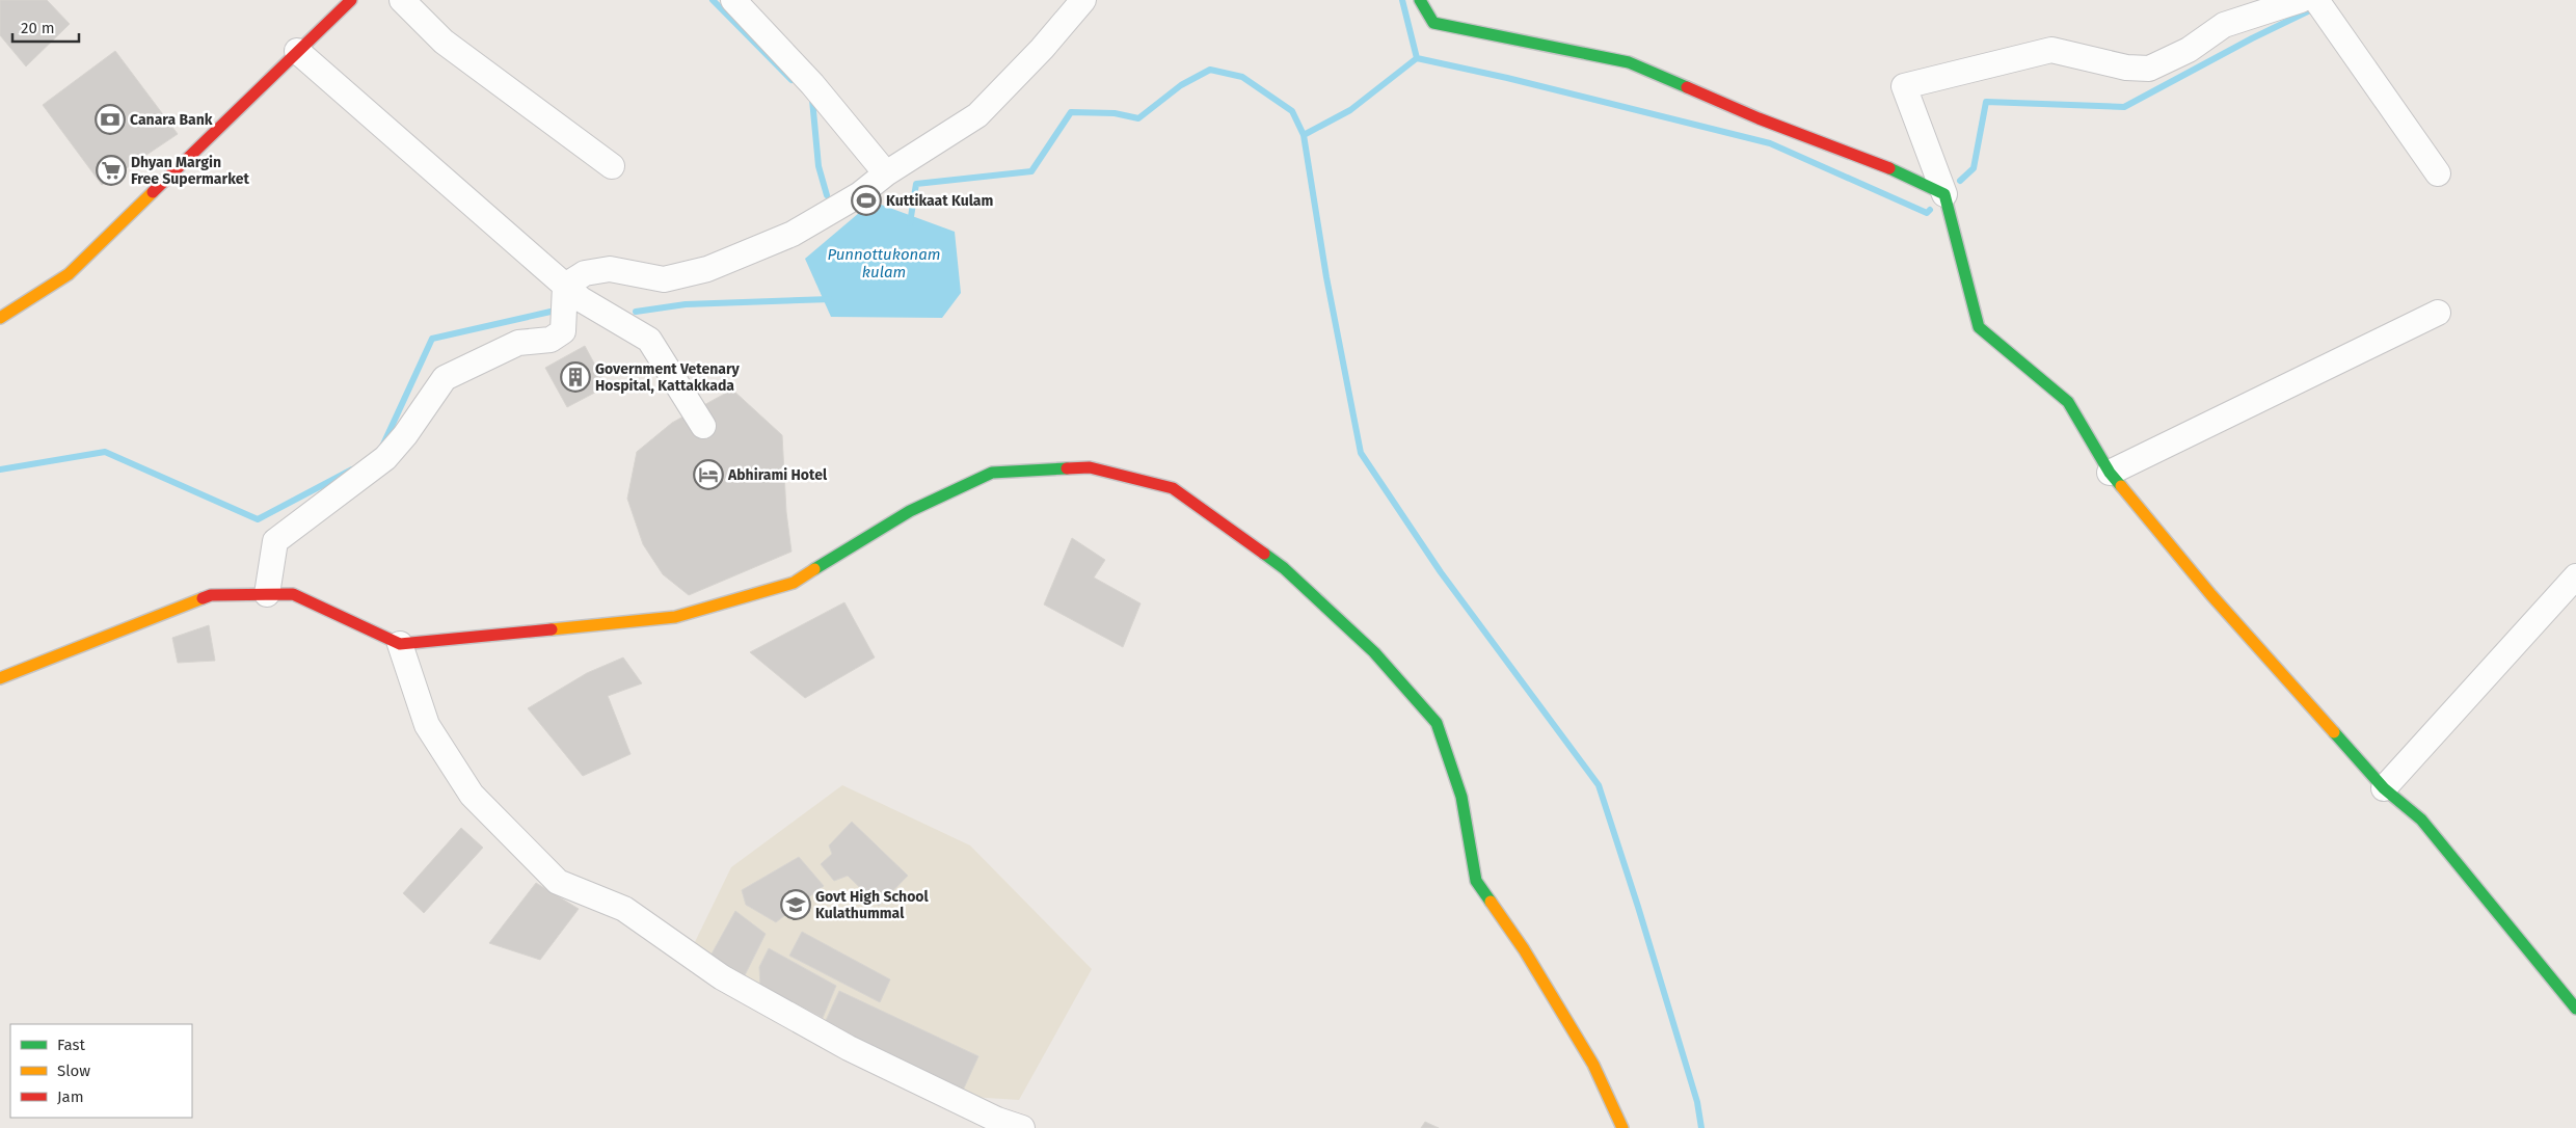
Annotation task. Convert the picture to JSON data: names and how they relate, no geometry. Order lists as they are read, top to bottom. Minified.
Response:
{"water":["Punnottukonam kulam"],"places":{"bank":["Canara Bank"],"supermarket":["Dhyan Margin Free Supermarket"],"sports":["Kuttikaat Kulam"],"building":["Government Vetenary Hospital, Kattakkada"],"hotel":["Abhirami Hotel"],"school or university":["Govt High School Kulathummal"]},"legend":["Fast","Slow","Jam"],"scale_bar":"20 m"}
